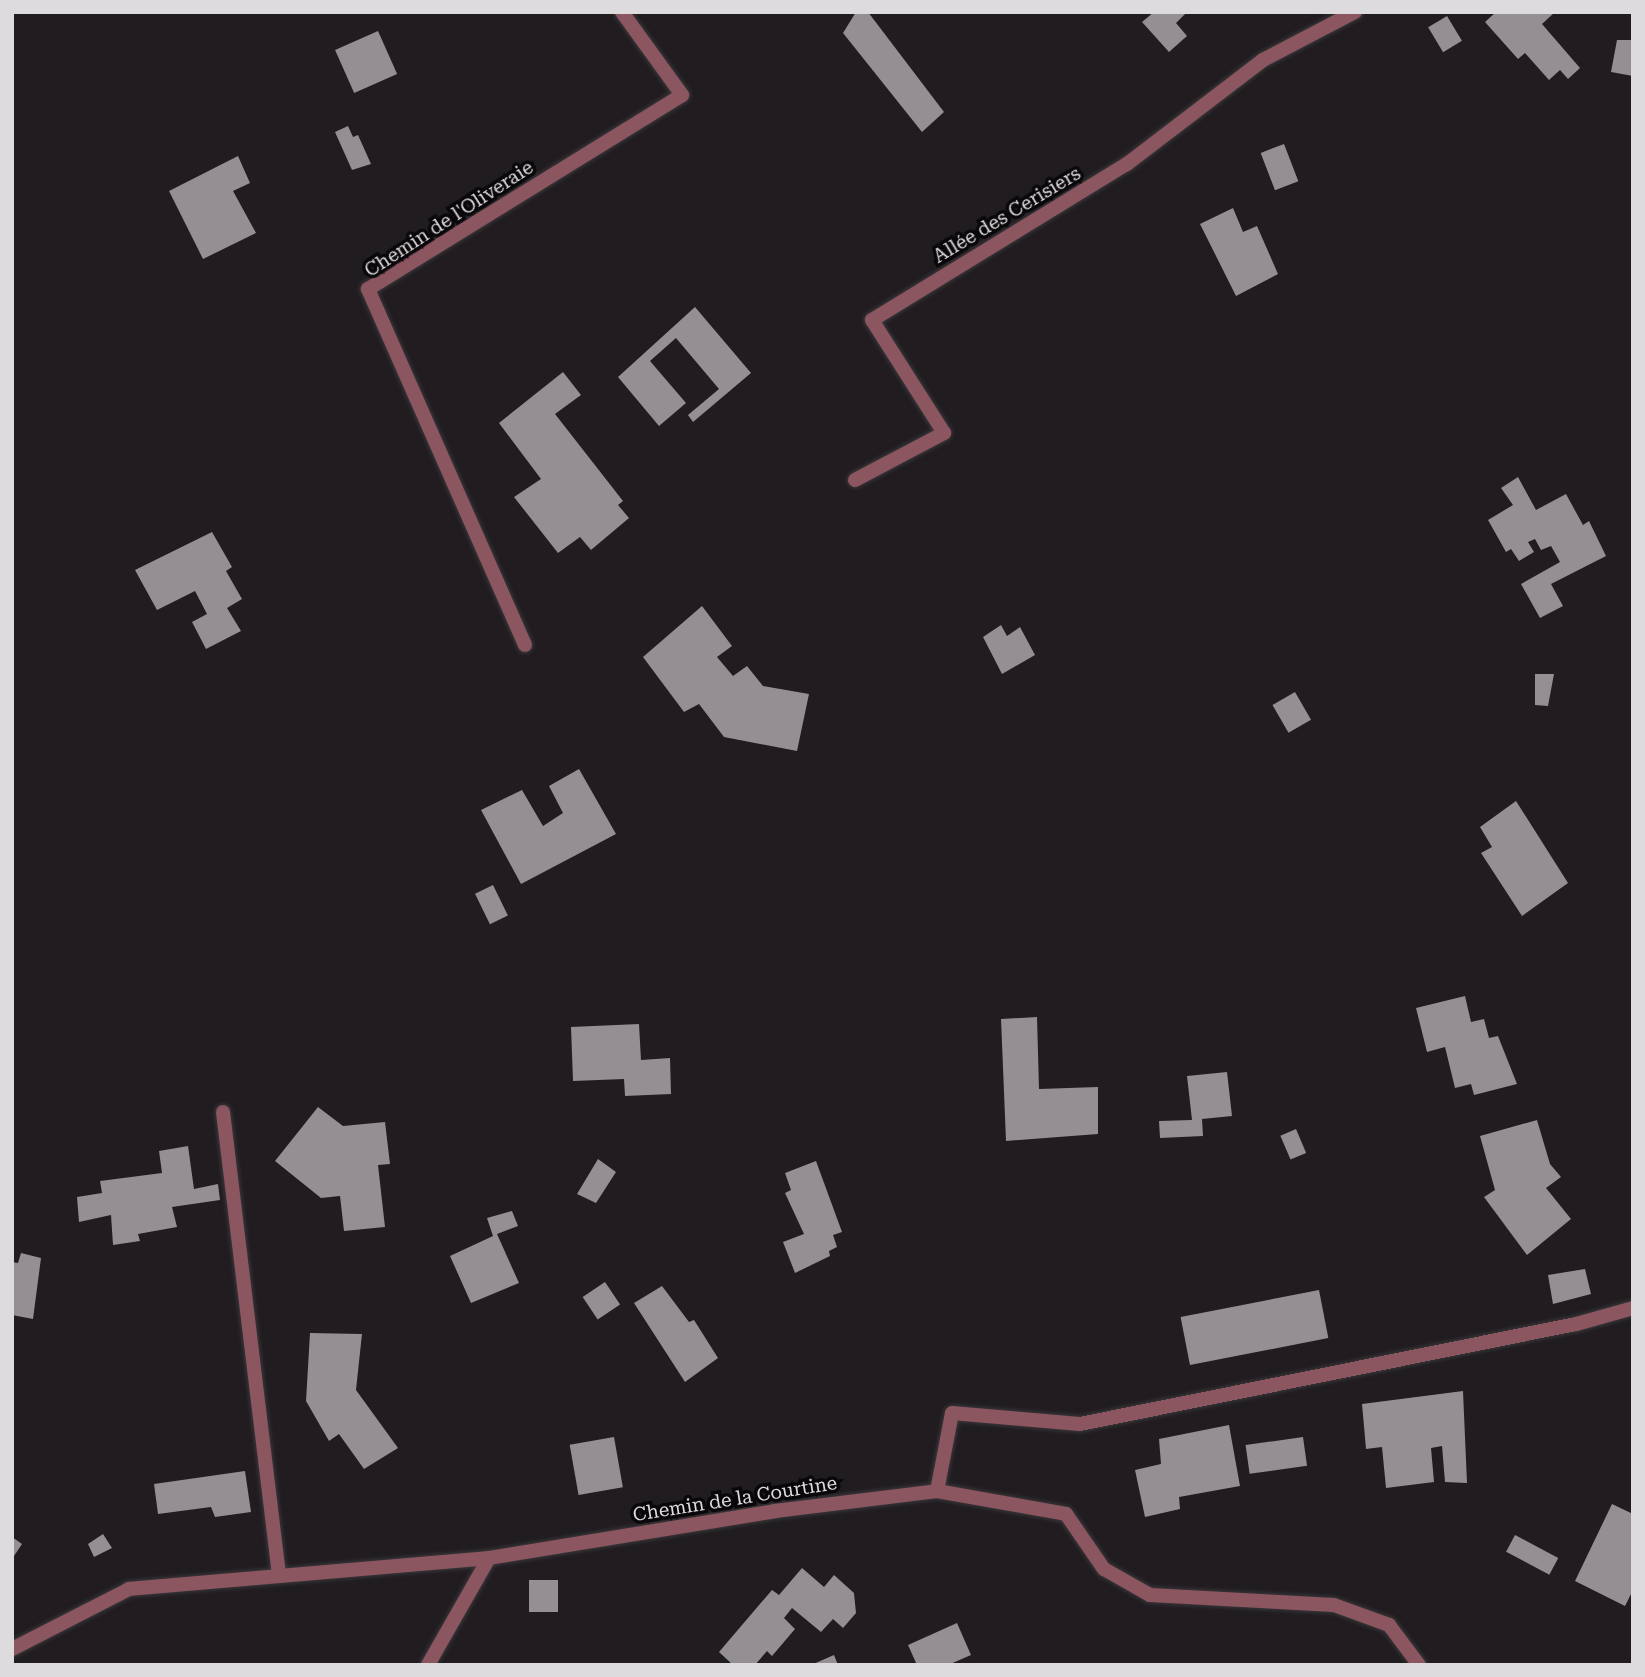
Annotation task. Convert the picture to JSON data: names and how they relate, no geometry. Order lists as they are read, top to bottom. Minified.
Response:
{"streets":{"street":["Allée des Cerisiers","Chemin de l'Oliveraie","Chemin de la Courtine"]}}
